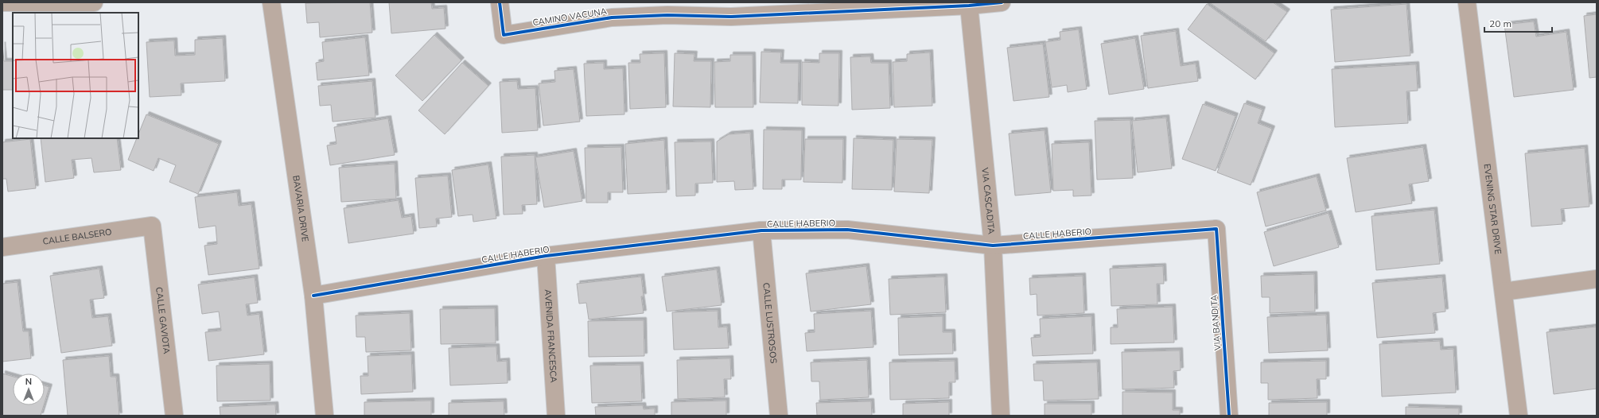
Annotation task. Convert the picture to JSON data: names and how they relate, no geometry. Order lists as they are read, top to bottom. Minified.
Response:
{"streets":{"street":["CAMINO VACUNA","VIA CASCADITA","BAVARIA DRIVE","EVENING STAR DRIVE","CALLE HABERIO","CALLE BALSERO","CALLE GAVIOTA","VIA BANDITA","CALLE LUSTROSOS","AVENIDA FRANCESCA"]},"crossings":[["CAMINO VACUNA","VIA CASCADITA"],["VIA CASCADITA","CALLE HABERIO"],["BAVARIA DRIVE","CALLE HABERIO"],["CALLE HABERIO","VIA BANDITA"],["CALLE HABERIO","CALLE LUSTROSOS"],["CALLE HABERIO","AVENIDA FRANCESCA"],["CALLE BALSERO","CALLE GAVIOTA"]],"scale_bar":"20 m","north":"top"}
